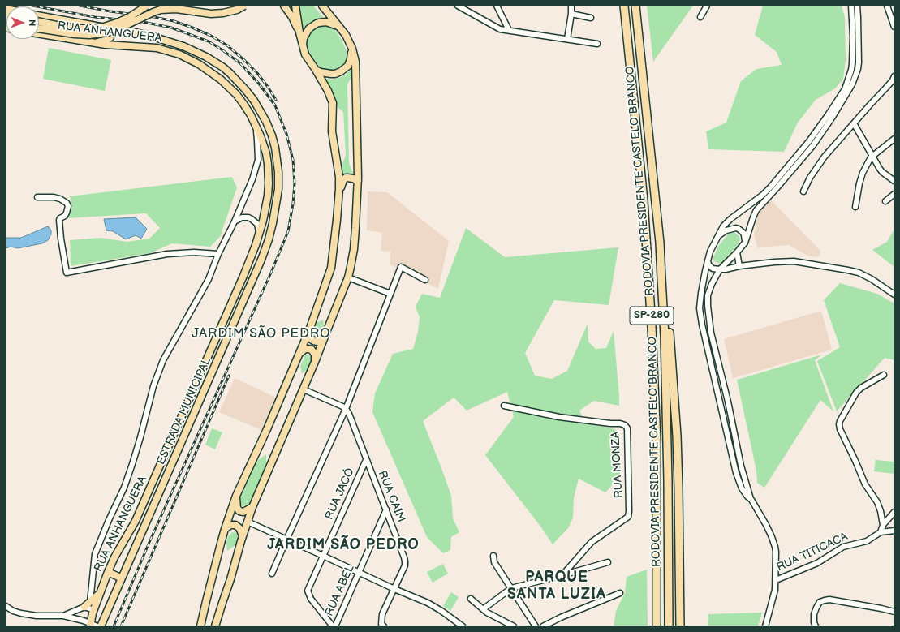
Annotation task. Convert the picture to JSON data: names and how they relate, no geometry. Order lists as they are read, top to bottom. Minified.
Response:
{"streets":{"highway":["RODOVIA PRESIDENTE CASTELO BRANCO","SP-280"],"main road":["RUA ANHANGUERA","ESTRADA MUNICIPAL"],"street":["RUA MONZA","RUA JACÓ","RUA CAIM","RUA TITICACA","RUA ABEL"]},"crossings":[["RUA ANHANGUERA","ESTRADA MUNICIPAL"],["RUA JACÓ","RUA CAIM"],["RUA JACÓ","RUA ABEL"],["RUA CAIM","RUA ABEL"]],"districts":["JARDIM SÃO PEDRO","JARDIM SÃO PEDRO","PARQUE SANTA LUZIA"],"north":"right"}
